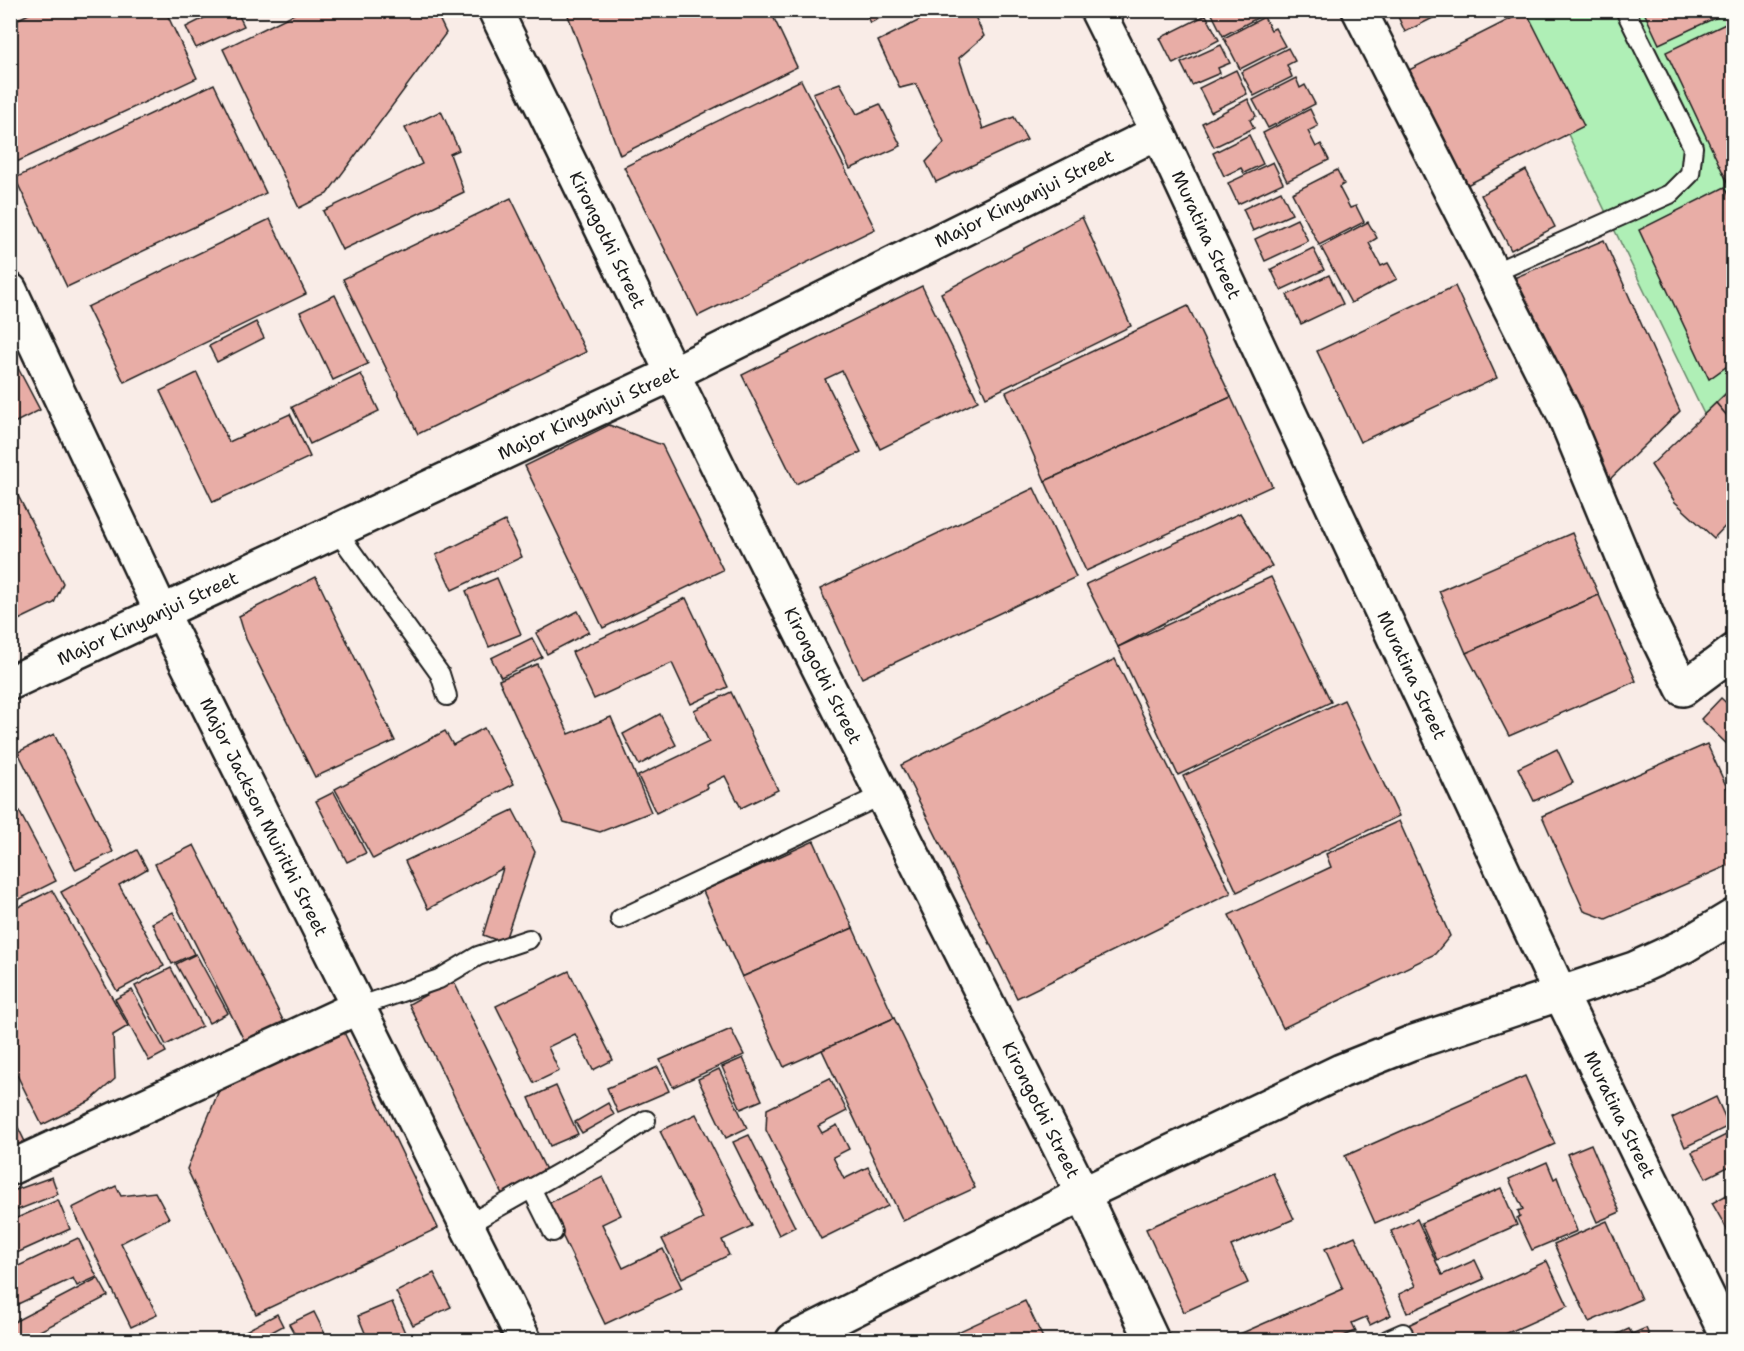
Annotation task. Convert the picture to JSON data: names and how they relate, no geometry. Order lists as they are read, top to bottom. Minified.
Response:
{"streets":{"street":["Major Kinyanjui Street","Muratina Street","Kirongothi Street","Major Jackson Muirithi Street"]},"crossings":[["Major Kinyanjui Street","Muratina Street"],["Major Kinyanjui Street","Kirongothi Street"],["Major Kinyanjui Street","Major Jackson Muirithi Street"]]}
